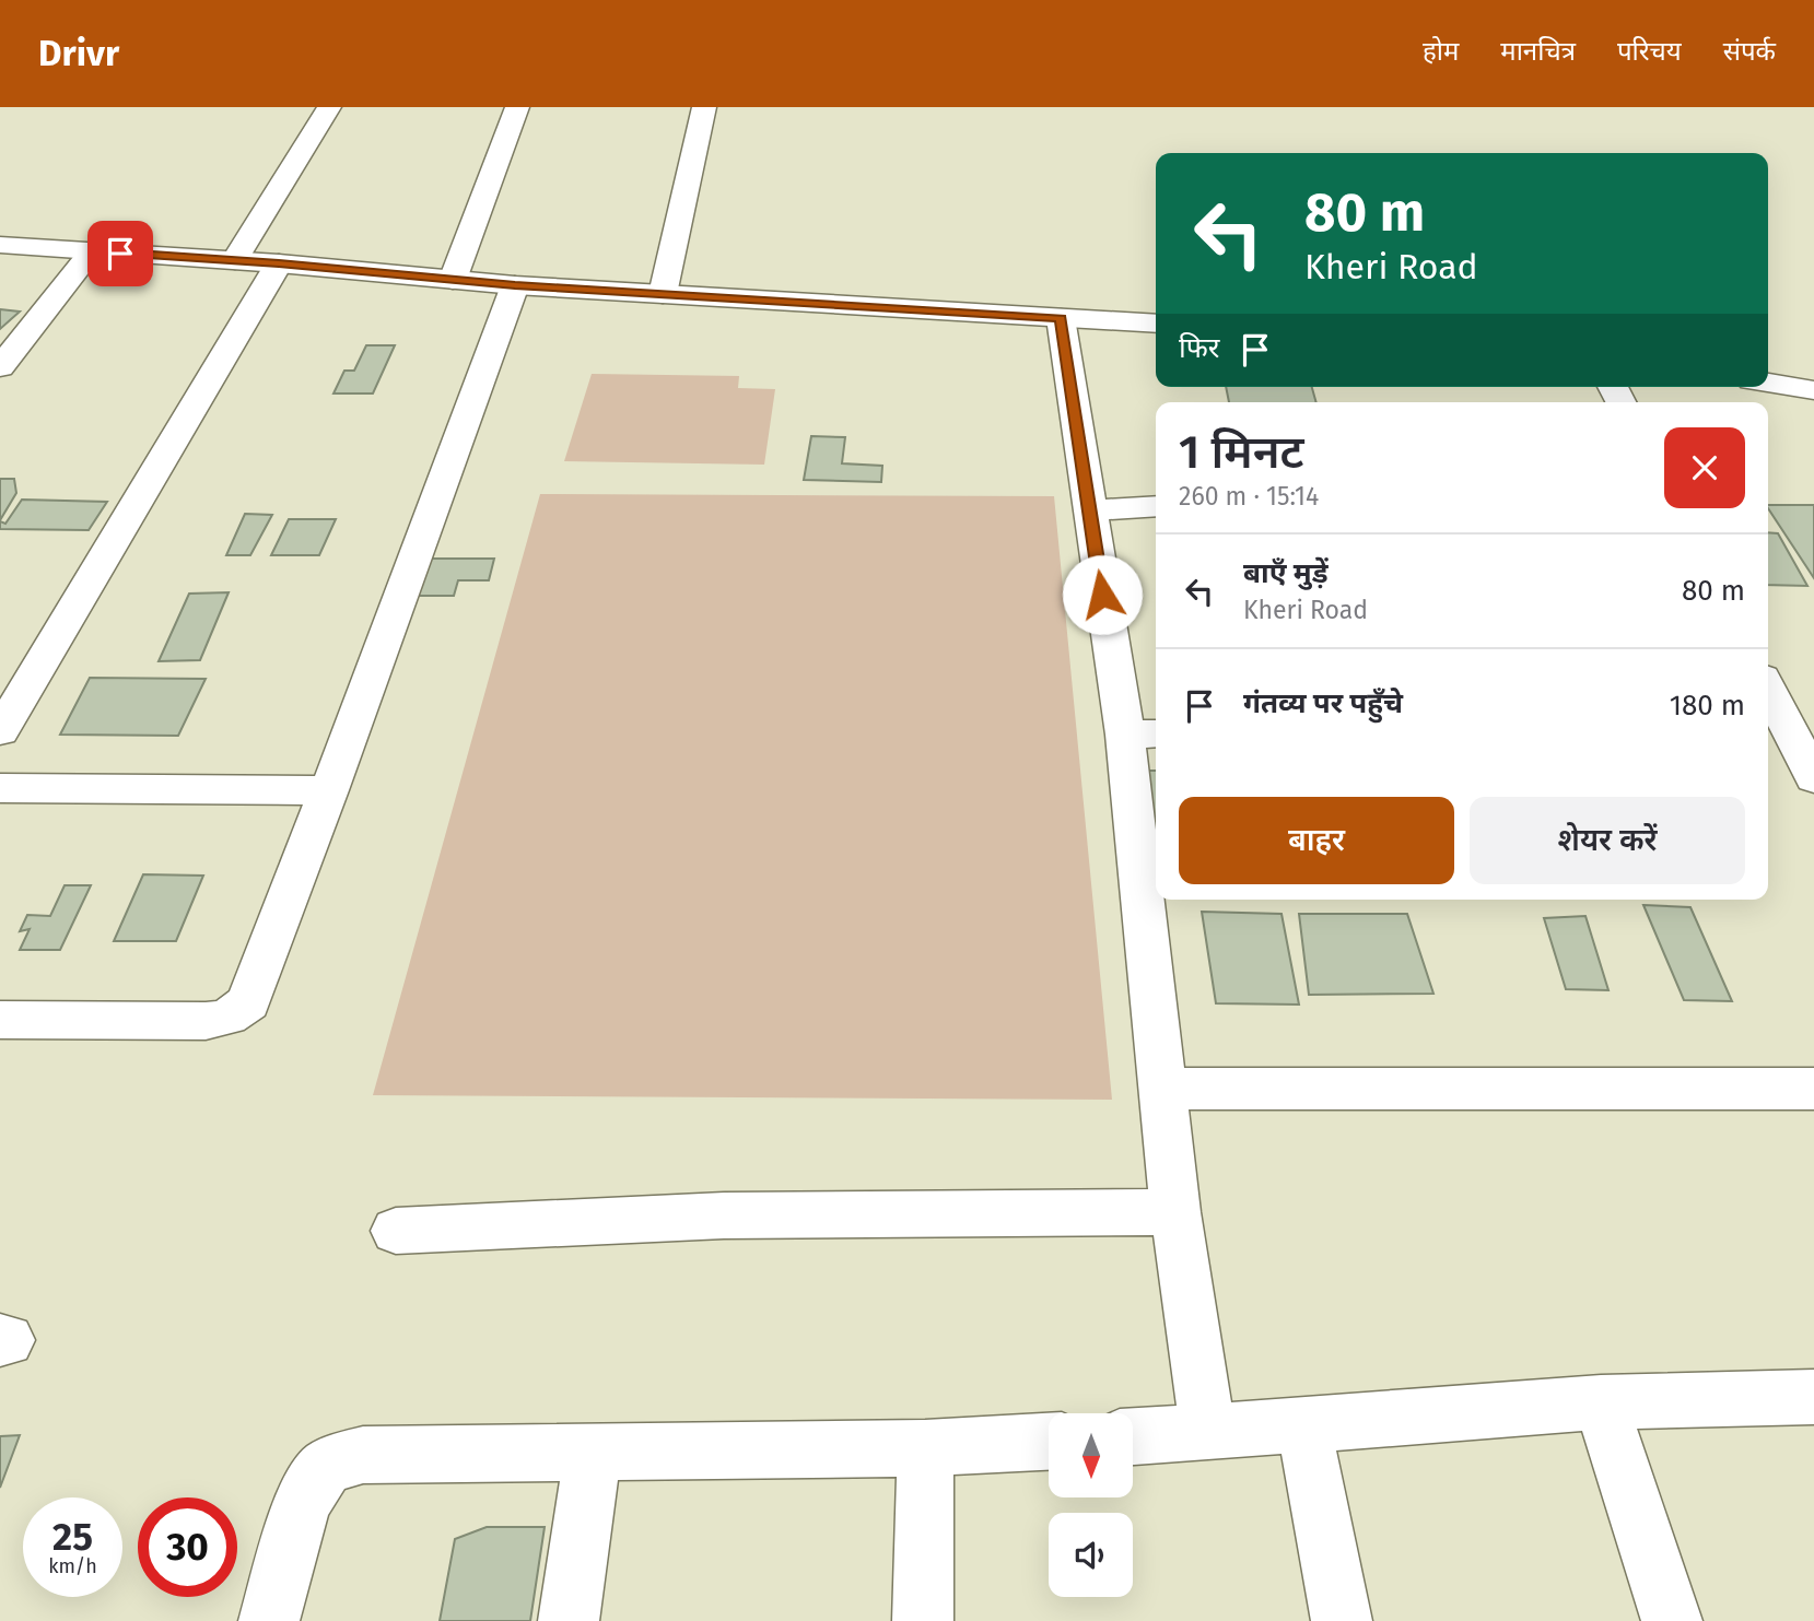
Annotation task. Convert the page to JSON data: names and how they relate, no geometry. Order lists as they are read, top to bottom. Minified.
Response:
{"north":"bottom","page":{"header":"Drivr","nav":["होम","मानचित्र","परिचय","संपर्क"],"turn":["80 m","Kheri Road"],"then":"फिर","heading":["1 मिनट","260 m · 15:14"],"list":[{"name":"बाएँ मुड़ें","note":"Kheri Road","value":"80 m"},{"name":"गंतव्य पर पहुँचे","value":"180 m"}],"buttons":["बाहर","शेयर करें"],"speed":"25 km/h","limit":"30"}}
